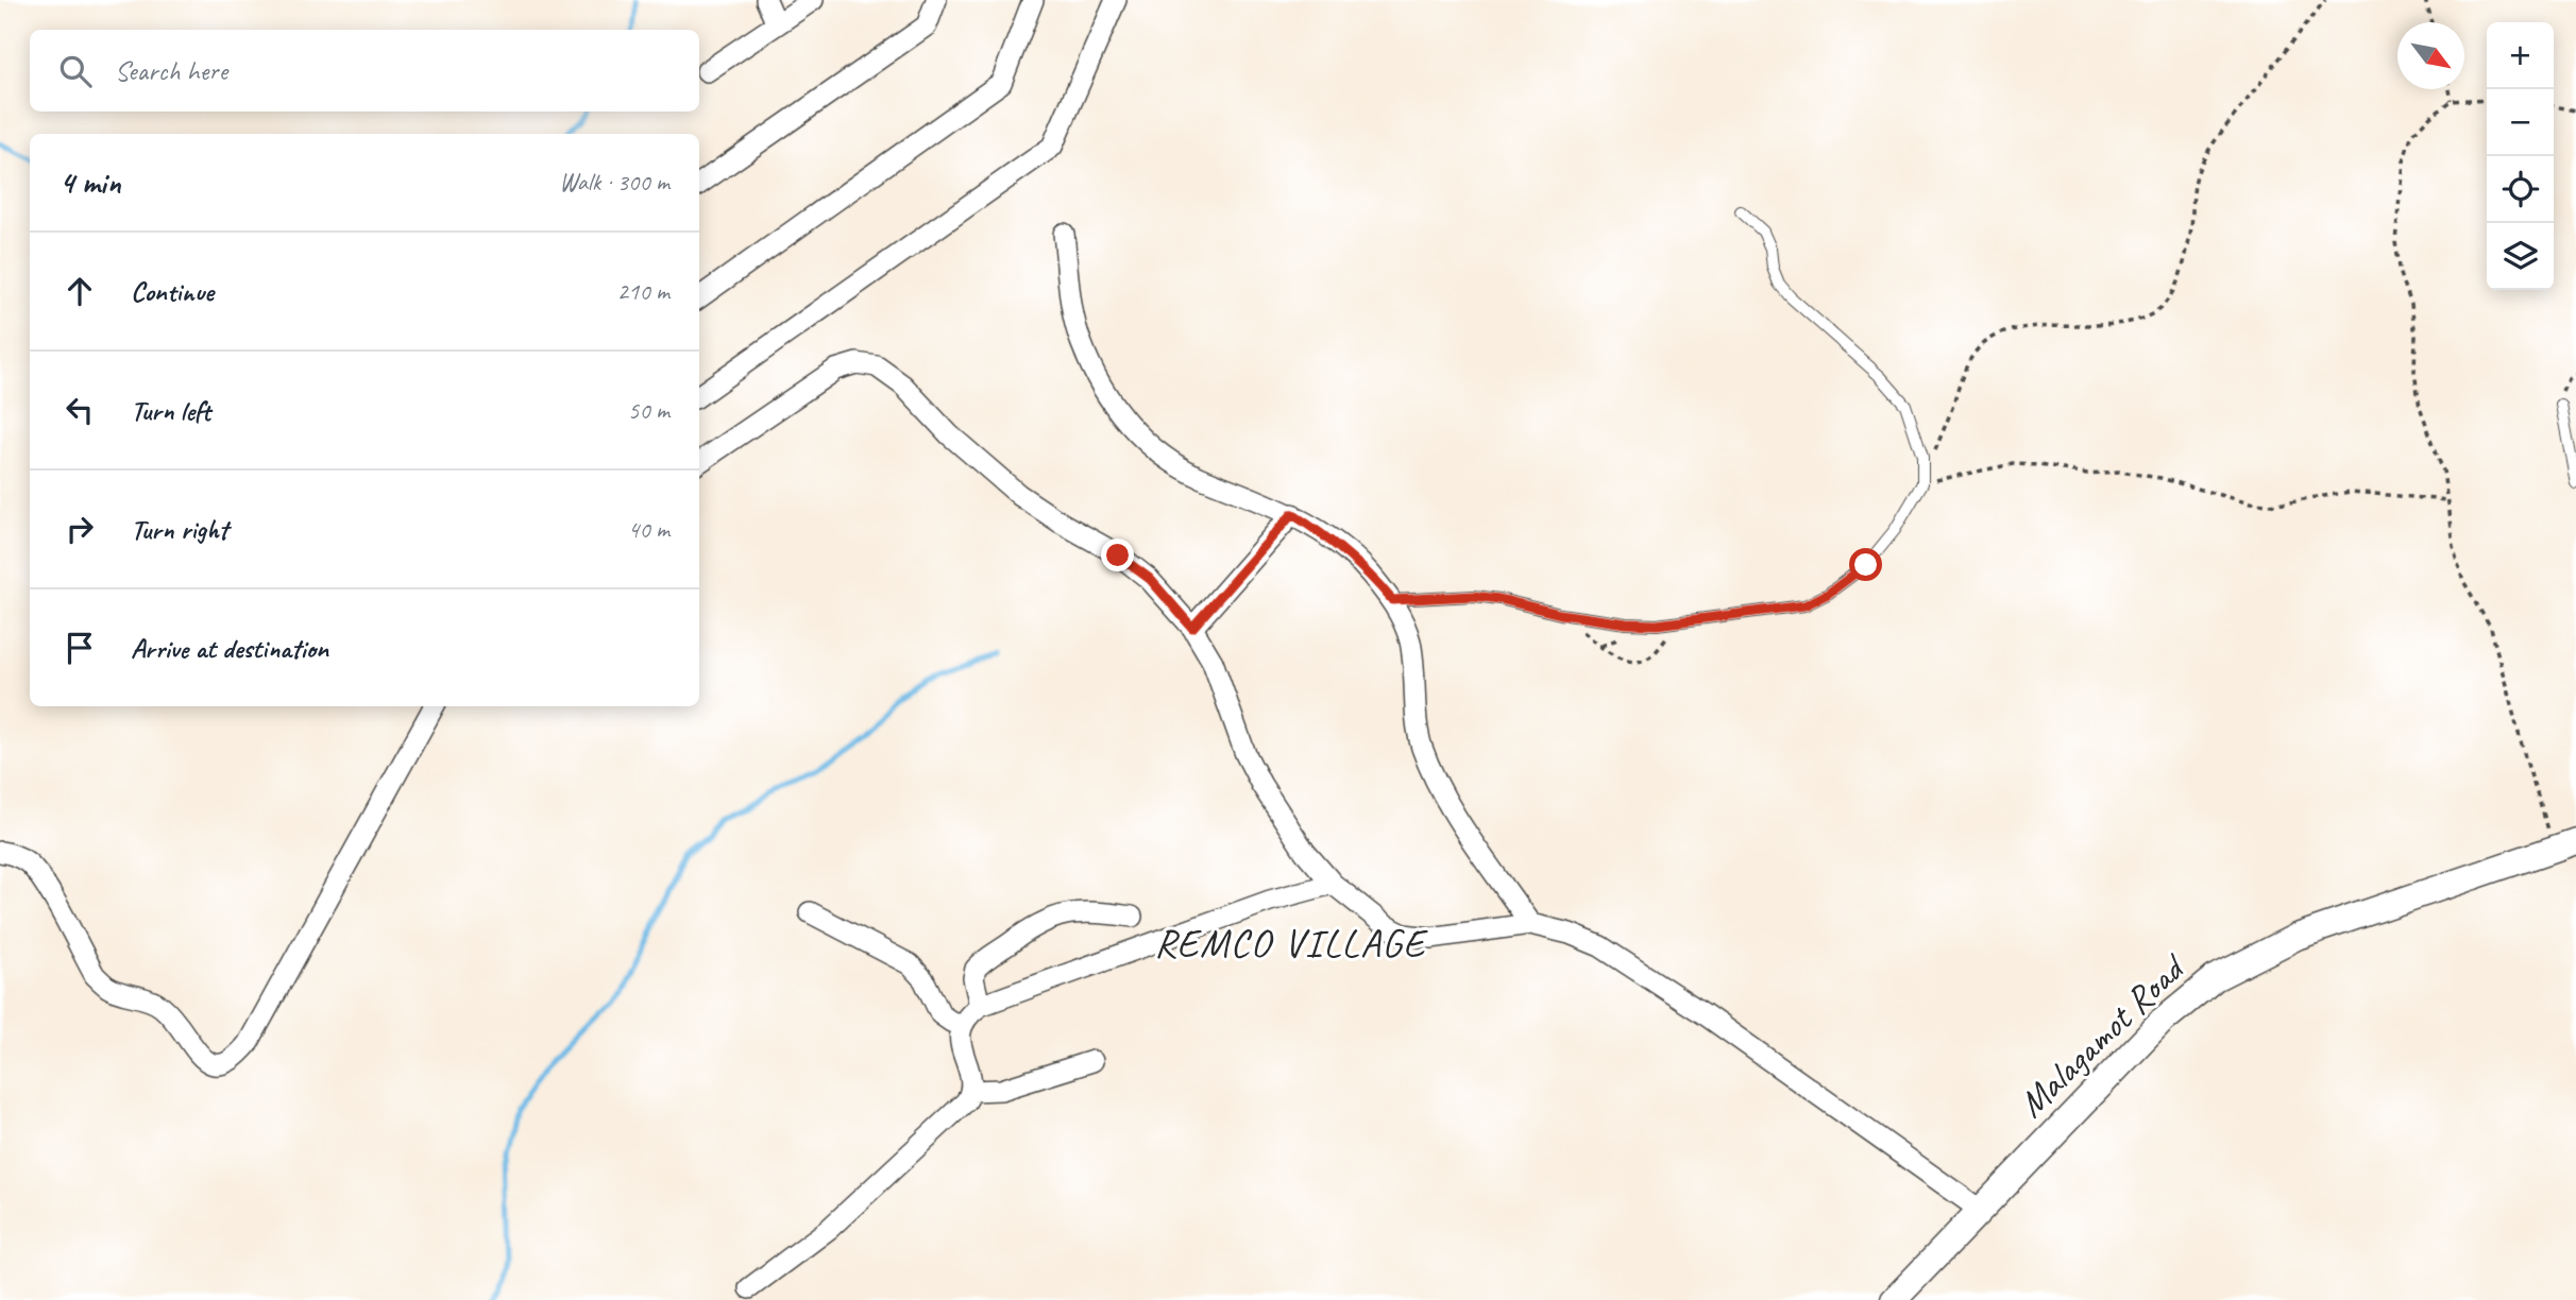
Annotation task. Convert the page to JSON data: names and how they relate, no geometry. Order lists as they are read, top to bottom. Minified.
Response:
{"streets":{"street":["Malagamot Road"]},"districts":["REMCO VILLAGE"],"north":"bottom right","page":{"map_buttons":["+","−"],"search":"Search here","heading":["4 min","Walk · 300 m"],"list":[["Continue","210 m"],["Turn left","50 m"],["Turn right","40 m"],"Arrive at destination"]}}
